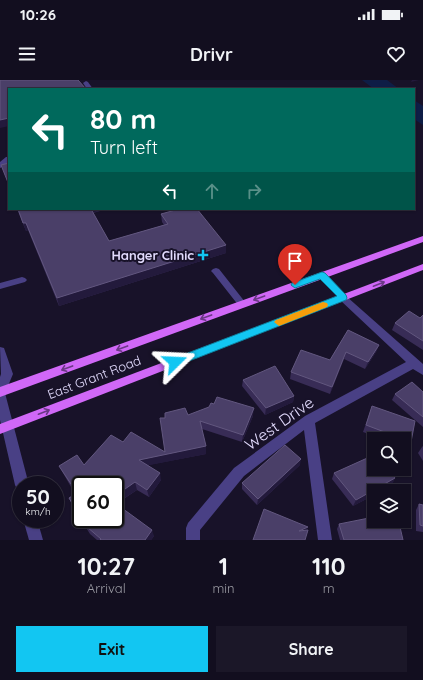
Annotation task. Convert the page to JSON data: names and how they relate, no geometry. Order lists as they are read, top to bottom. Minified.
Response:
{"streets":{"main road":["East Grant Road"],"street":["West Drive"]},"places":{"health":["Hanger Clinic"]},"page":{"status":"10:26","header":"Drivr","turn":["80 m","Turn left"],"speed":"50 km/h","limit":"60","eta":["10:27","Arrival","1","min","110","m"],"buttons":["Exit","Share"]}}
